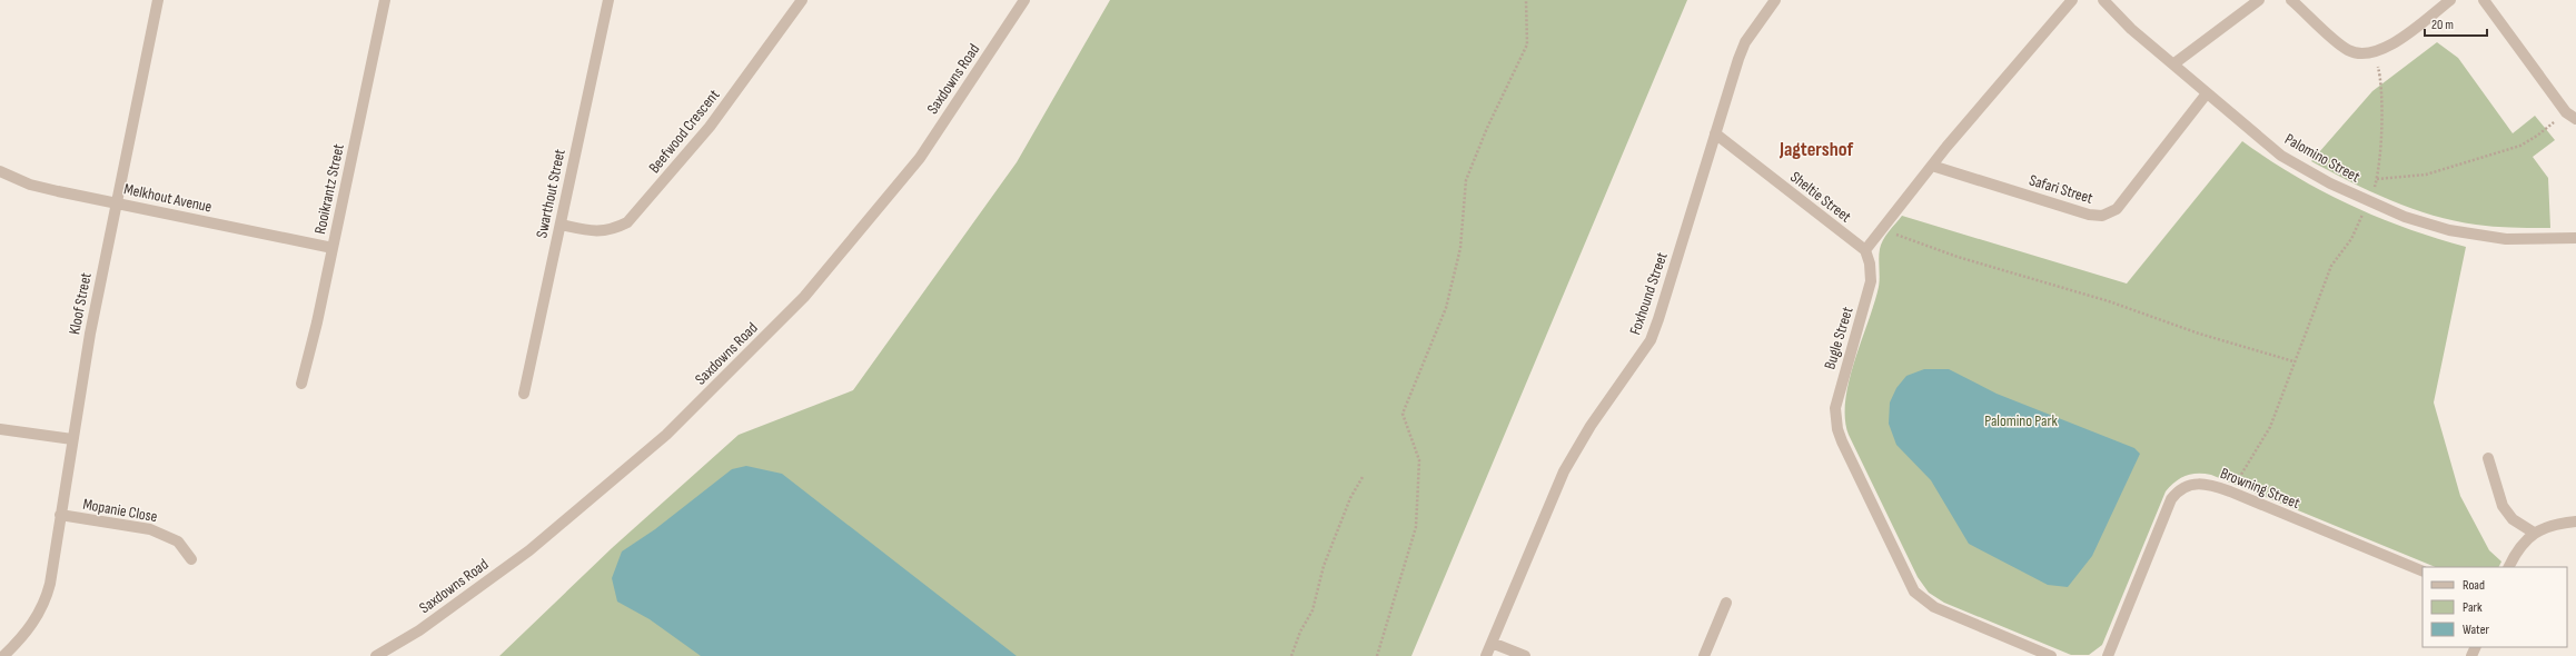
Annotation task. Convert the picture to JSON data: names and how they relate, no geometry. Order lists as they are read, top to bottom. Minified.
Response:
{"streets":{"street":["Saxdowns Road","Beefwood Crescent","Palomino Street","Rooikrantz Street","Safari Street","Swarthout Street","Sheltie Street","Melkhout Avenue","Foxhound Street","Kloof Street","Bugle Street","Browning Street","Mopanie Close"]},"crossings":[["Beefwood Crescent","Swarthout Street"],["Palomino Street","Safari Street"],["Rooikrantz Street","Melkhout Avenue"],["Sheltie Street","Foxhound Street"],["Sheltie Street","Bugle Street"],["Melkhout Avenue","Kloof Street"],["Kloof Street","Mopanie Close"]],"districts":["Jagtershof"],"parks":["Palomino Park"],"legend":["Road","Park","Water"],"scale_bar":"20 m"}
